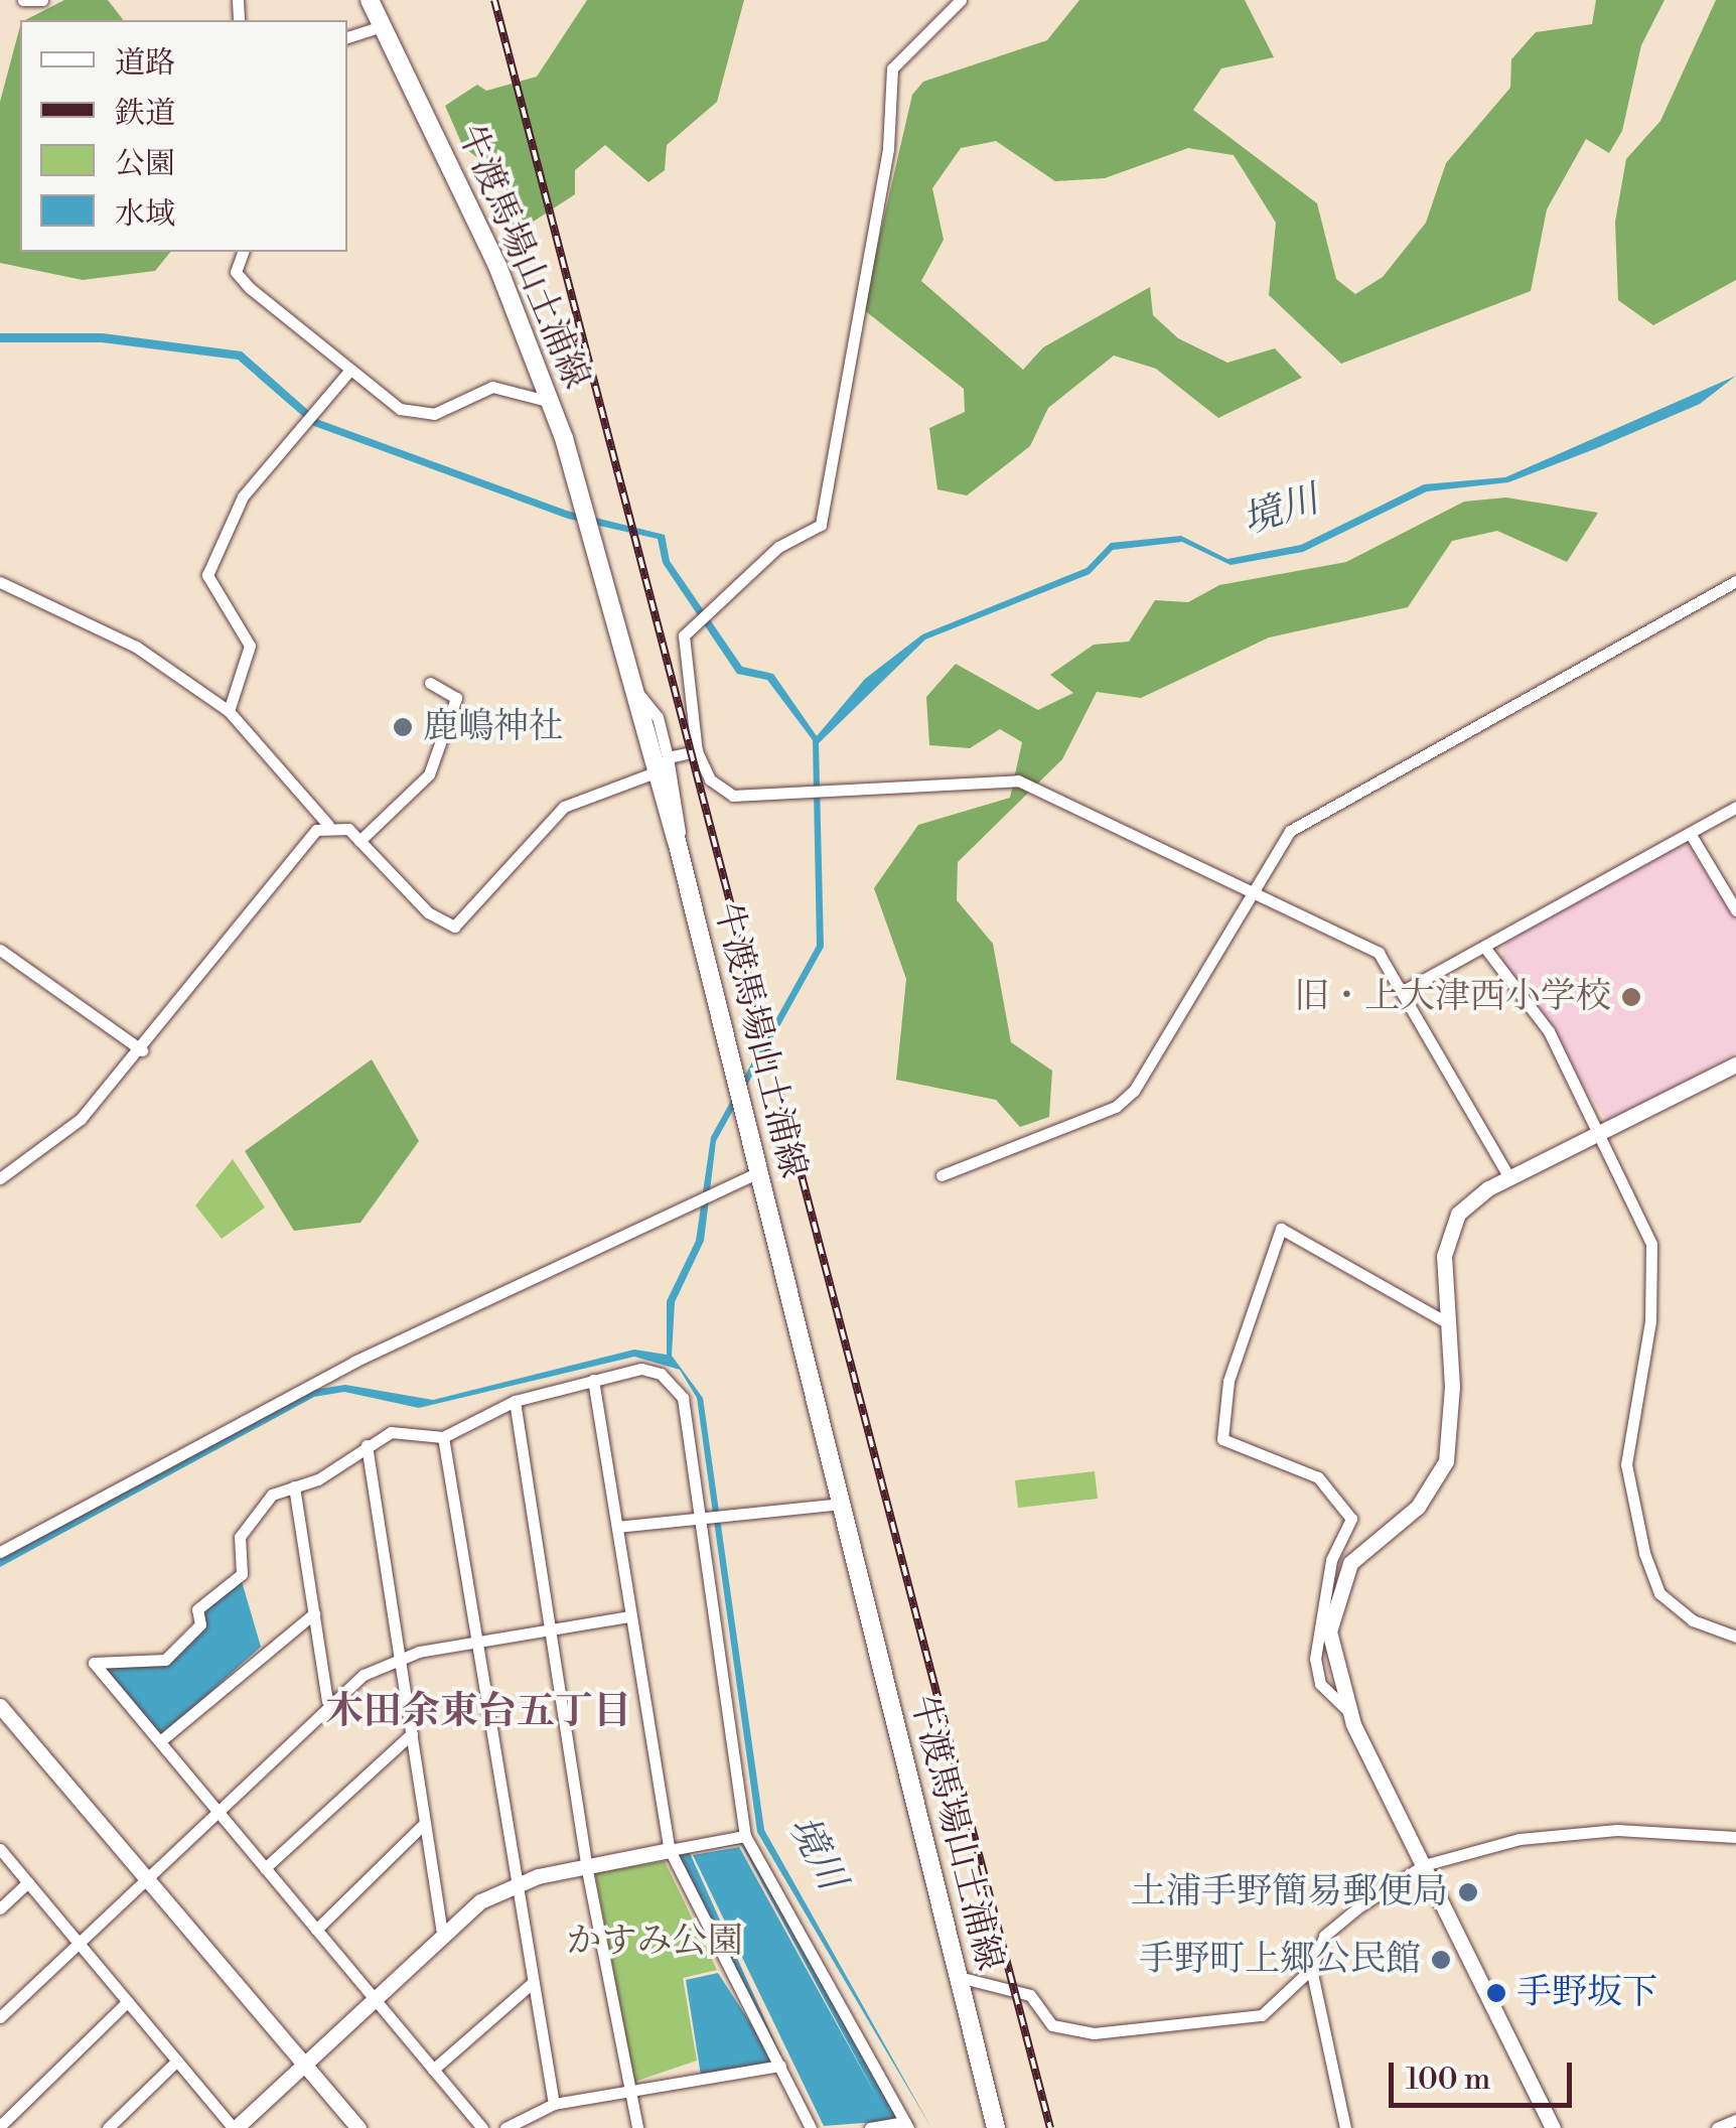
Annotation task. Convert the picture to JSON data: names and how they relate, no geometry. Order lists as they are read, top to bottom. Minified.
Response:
{"streets":{"main road":["牛渡馬場山土浦線"]},"districts":["木田余東台五丁目"],"water":["境川"],"parks":["かすみ公園"],"places":["鹿嶋神社","旧・上大津西小学校","土浦手野簡易郵便局","手野町上郷公民館","手野坂下"],"legend":["道路","鉄道","公園","水域"],"scale_bar":"100 m"}
